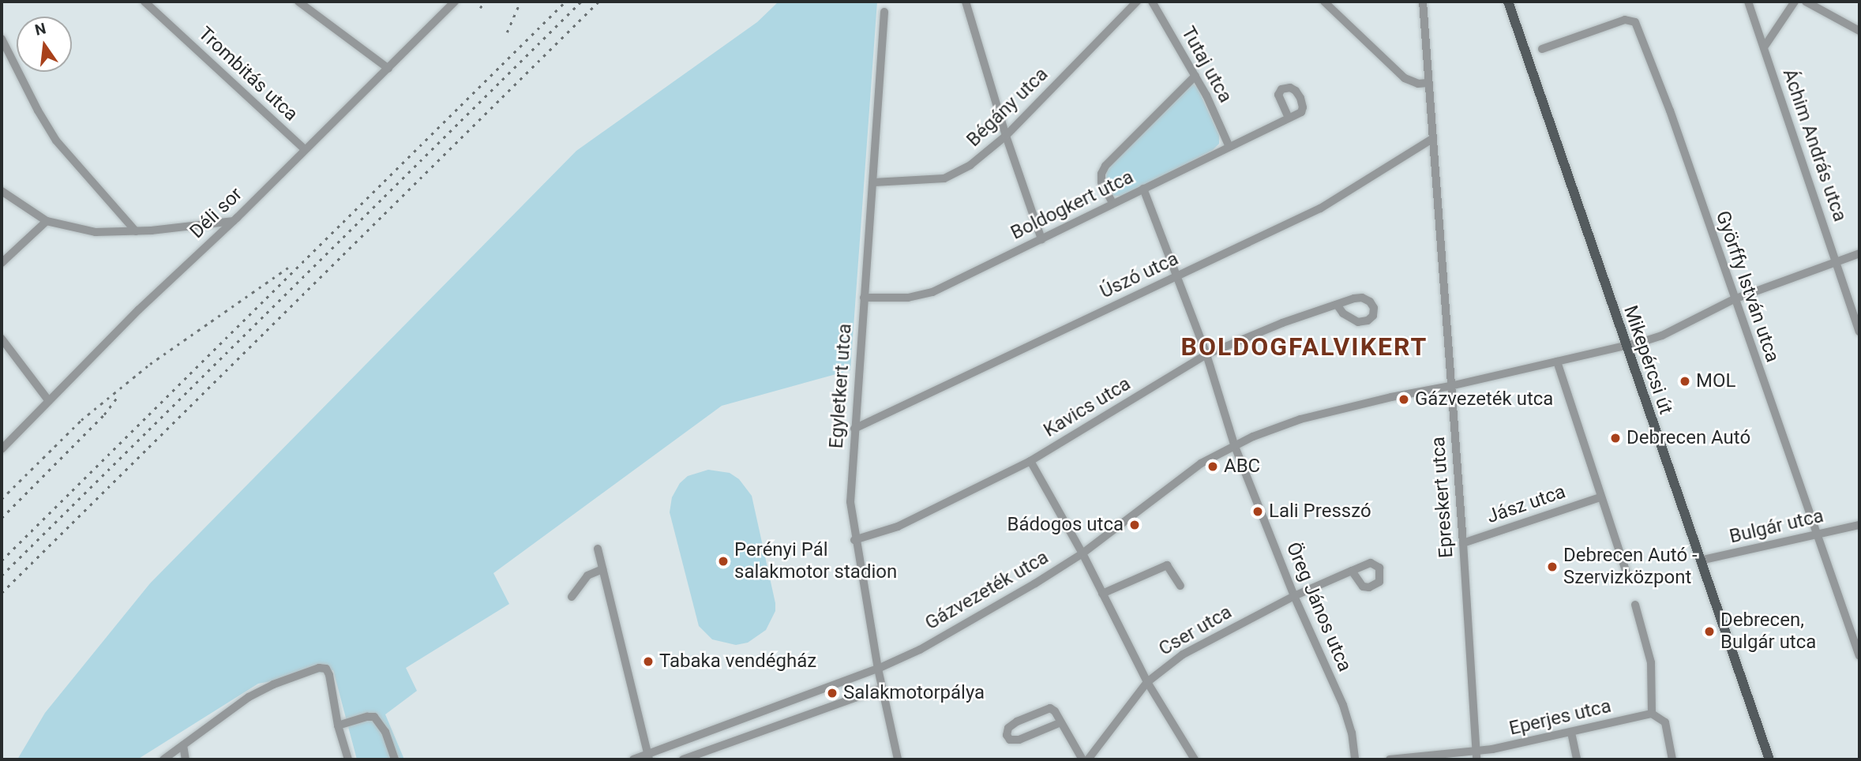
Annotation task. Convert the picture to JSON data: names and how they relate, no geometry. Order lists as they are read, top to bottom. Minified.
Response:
{"streets":{"main road":["Mikepércsi út"],"street":["Tutaj utca","Trombitás utca","Bégány utca","Áchim András utca","Boldogkert utca","Déli sor","Úszó utca","Györffy István utca","Egyletkert utca","Kavics utca","Epreskert utca","Jász utca","Bulgár utca","Gázvezeték utca","Öreg János utca","Cser utca","Eperjes utca"]},"crossings":[["Tutaj utca","Boldogkert utca"],["Trombitás utca","Déli sor"],["Bégány utca","Egyletkert utca"],["Áchim András utca","Gázvezeték utca"],["Boldogkert utca","Egyletkert utca"],["Boldogkert utca","Öreg János utca"],["Úszó utca","Egyletkert utca"],["Úszó utca","Epreskert utca"],["Úszó utca","Öreg János utca"],["Györffy István utca","Bulgár utca"],["Györffy István utca","Gázvezeték utca"],["Mikepércsi út","Bulgár utca"],["Mikepércsi út","Gázvezeték utca"],["Egyletkert utca","Kavics utca"],["Egyletkert utca","Gázvezeték utca"],["Kavics utca","Öreg János utca"],["Epreskert utca","Jász utca"],["Epreskert utca","Gázvezeték utca"],["Epreskert utca","Eperjes utca"],["Gázvezeték utca","Öreg János utca"],["Öreg János utca","Cser utca"]],"districts":["BOLDOGFALVIKERT"],"places":["MOL","Gázvezeték utca","Debrecen Autó","ABC","Lali Presszó","Bádogos utca","Perényi Pál salakmotor stadion","Debrecen Autó - Szervizközpont","Debrecen, Bulgár utca","Tabaka vendégház","Salakmotorpálya"],"north":"top"}
